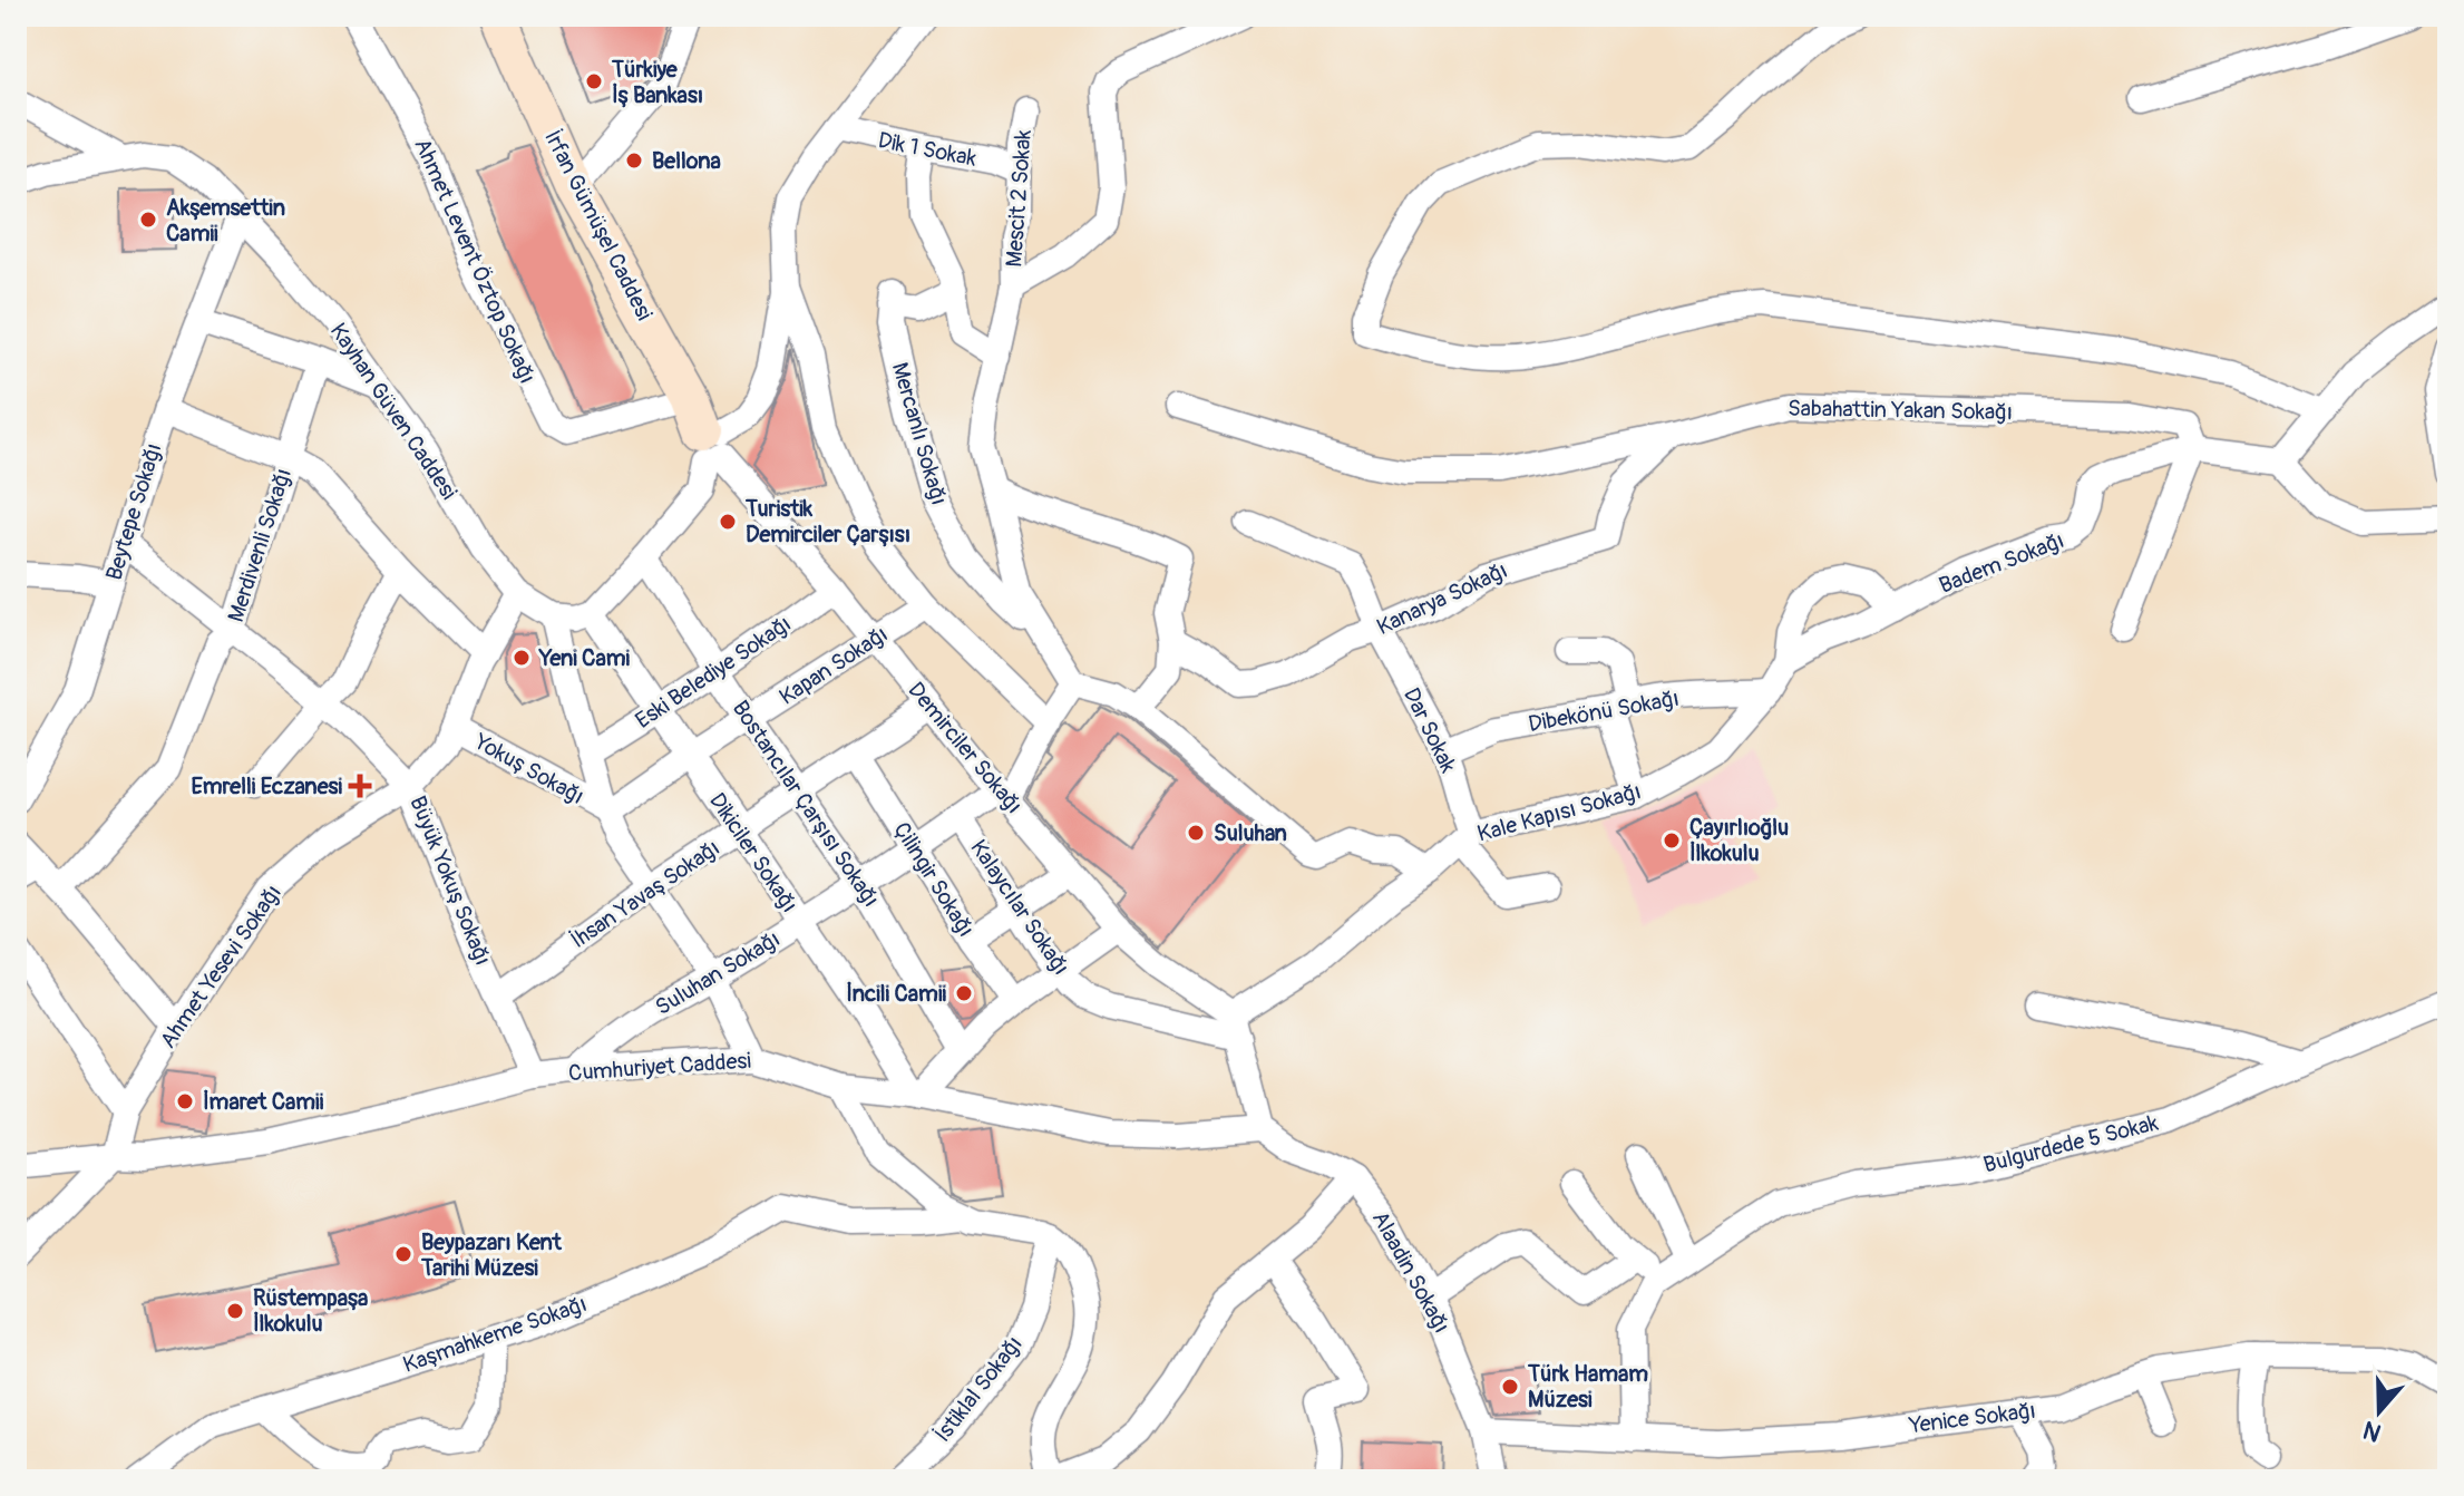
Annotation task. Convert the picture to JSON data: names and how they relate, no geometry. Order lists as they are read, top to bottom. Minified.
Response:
{"streets":{"street":["Dik 1 Sokak","Mescit 2 Sokak","İrfan Gümüşel Caddesi","Ahmet Levent Öztop Sokağı","Sabahattin Yakan Sokağı","Kayhan Güven Caddesi","Mercanlı Sokağı","Beytepe Sokağı","Merdivenli Sokağı","Badem Sokağı","Kanarya Sokağı","Kapan Sokağı","Eski Belediye Sokağı","Dibekönü Sokağı","Dar Sokak","Demirciler Sokağı","Yokuş Sokağı","Bostancılar Çarşısı Sokağı","Kale Kapısı Sokağı","Dikiciler Sokağı","Çilingir Sokağı","Büyük Yokuş Sokağı","İhsan Yavaş Sokağı","Kalaycılar Sokağı","Ahmet Yesevi Sokağı","Suluhan Sokağı","Cumhuriyet Caddesi","Bulgurdede 5 Sokak","Alaadin Sokağı","Kaşmahkeme Sokağı","İstiklal Sokağı","Yenice Sokağı"]},"crossings":[["Dik 1 Sokak","Mescit 2 Sokak"],["Mescit 2 Sokak","Mercanlı Sokağı"],["İrfan Gümüşel Caddesi","Ahmet Levent Öztop Sokağı"],["İrfan Gümüşel Caddesi","Demirciler Sokağı"],["Sabahattin Yakan Sokağı","Badem Sokağı"],["Sabahattin Yakan Sokağı","Kanarya Sokağı"],["Kayhan Güven Caddesi","Beytepe Sokağı"],["Kayhan Güven Caddesi","Ahmet Yesevi Sokağı"],["Beytepe Sokağı","Büyük Yokuş Sokağı"],["Merdivenli Sokağı","Büyük Yokuş Sokağı"],["Badem Sokağı","Kale Kapısı Sokağı"],["Kanarya Sokağı","Dar Sokak"],["Kapan Sokağı","Demirciler Sokağı"],["Kapan Sokağı","Yokuş Sokağı"],["Kapan Sokağı","Bostancılar Çarşısı Sokağı"],["Kapan Sokağı","Dikiciler Sokağı"],["Eski Belediye Sokağı","Demirciler Sokağı"],["Eski Belediye Sokağı","Bostancılar Çarşısı Sokağı"],["Eski Belediye Sokağı","Dikiciler Sokağı"],["Dibekönü Sokağı","Dar Sokak"],["Dibekönü Sokağı","Kale Kapısı Sokağı"],["Dar Sokak","Kale Kapısı Sokağı"],["Demirciler Sokağı","Kale Kapısı Sokağı"],["Demirciler Sokağı","İhsan Yavaş Sokağı"],["Demirciler Sokağı","Kalaycılar Sokağı"],["Demirciler Sokağı","Suluhan Sokağı"],["Yokuş Sokağı","Ahmet Yesevi Sokağı"],["Bostancılar Çarşısı Sokağı","İhsan Yavaş Sokağı"],["Bostancılar Çarşısı Sokağı","Suluhan Sokağı"],["Kale Kapısı Sokağı","Kalaycılar Sokağı"],["Dikiciler Sokağı","İhsan Yavaş Sokağı"],["Dikiciler Sokağı","Suluhan Sokağı"],["Dikiciler Sokağı","Cumhuriyet Caddesi"],["Çilingir Sokağı","İhsan Yavaş Sokağı"],["Çilingir Sokağı","Suluhan Sokağı"],["Büyük Yokuş Sokağı","İhsan Yavaş Sokağı"],["Büyük Yokuş Sokağı","Ahmet Yesevi Sokağı"],["Büyük Yokuş Sokağı","Cumhuriyet Caddesi"],["Kalaycılar Sokağı","Suluhan Sokağı"],["Ahmet Yesevi Sokağı","Cumhuriyet Caddesi"],["Suluhan Sokağı","Cumhuriyet Caddesi"],["Cumhuriyet Caddesi","Alaadin Sokağı"],["Alaadin Sokağı","Yenice Sokağı"]],"places":{"other":["Türkiye İş Bankası","Bellona","Akşemsettin Camii","Turistik Demirciler Çarşısı","Yeni Cami","Suluhan","Çayırlıoğlu İlkokulu","İncili Camii","İmaret Camii","Beypazarı Kent Tarihi Müzesi","Rüstempaşa İlkokulu","Türk Hamam Müzesi"],"health":["Emrelli Eczanesi"]},"north":"bottom"}
